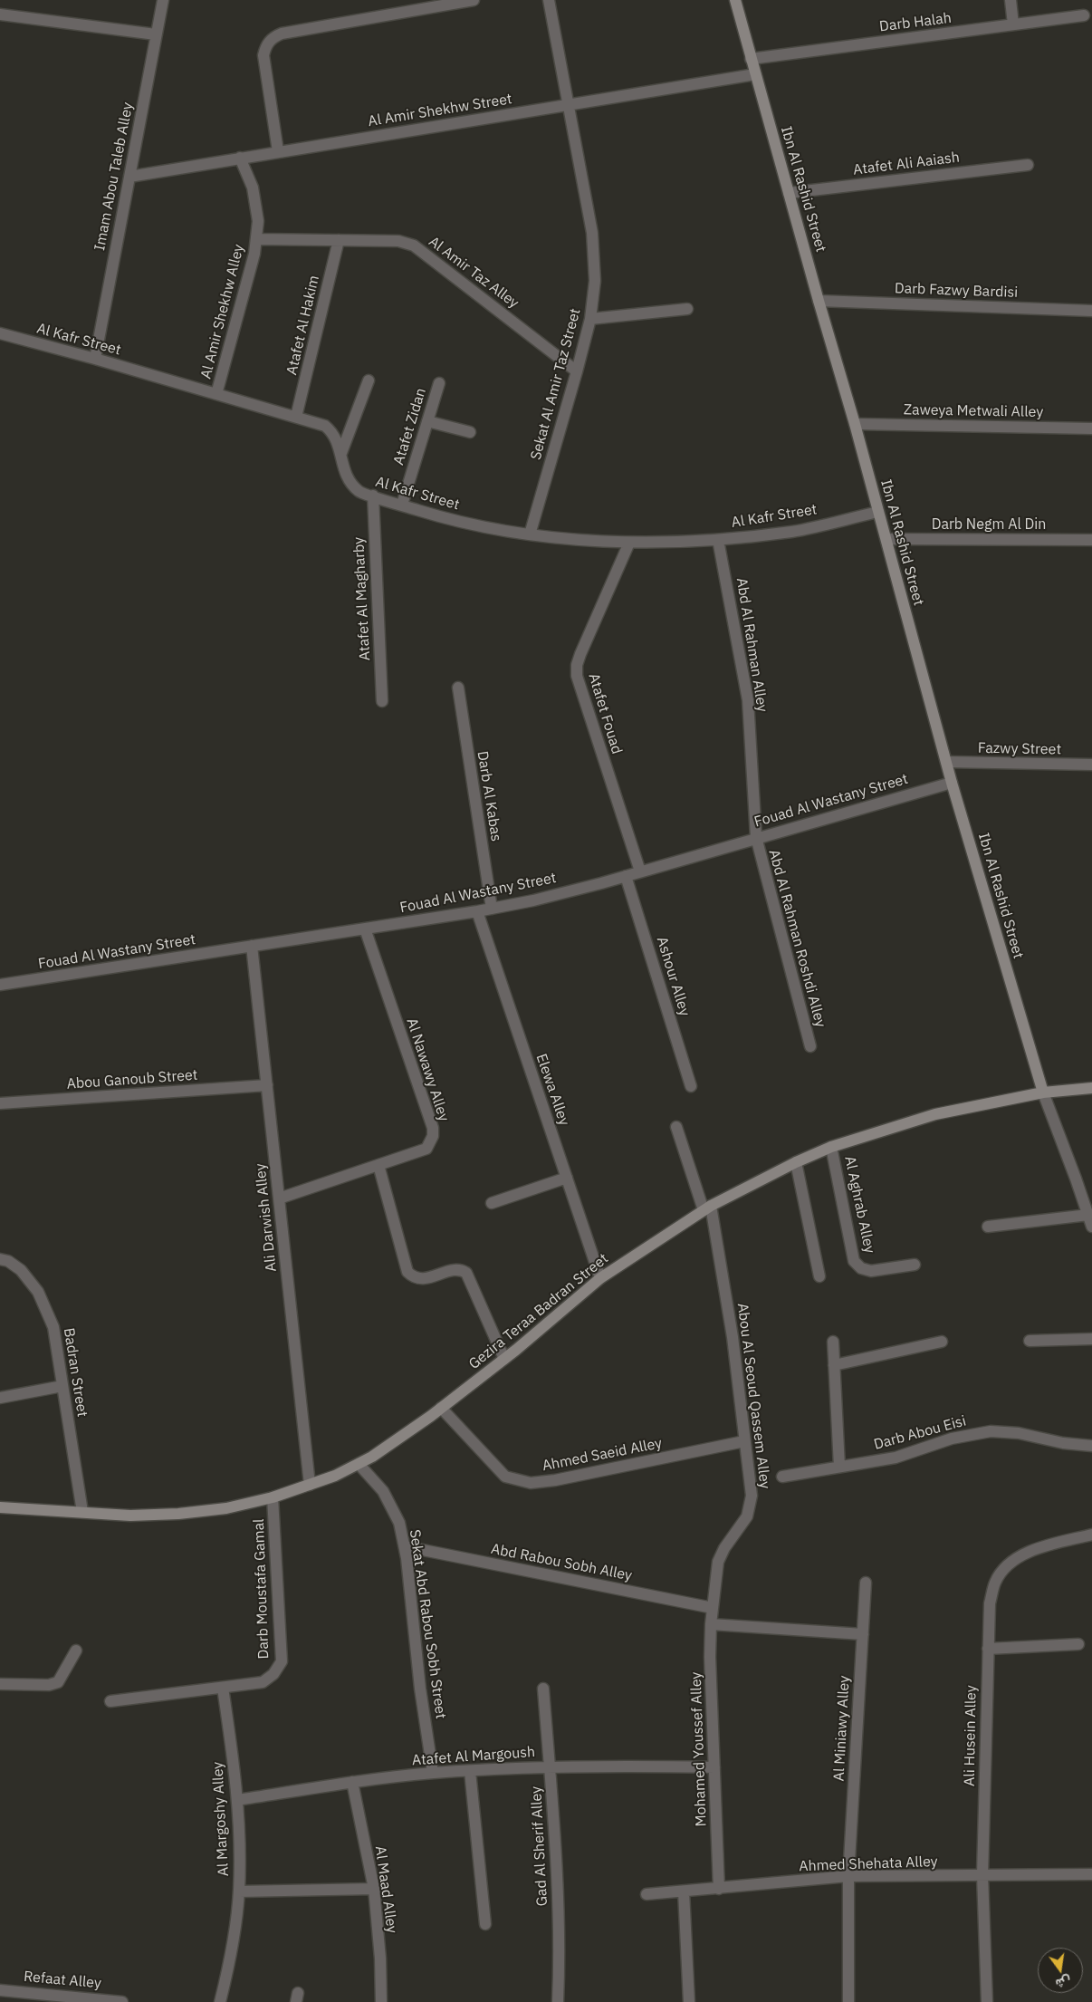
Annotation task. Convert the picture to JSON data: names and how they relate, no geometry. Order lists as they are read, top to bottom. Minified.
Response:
{"streets":{"street":["Darb Halah","Al Amir Shekhw Street","Atafet Ali Aaiash","Imam Abou Taleb Alley","Ibn Al Rashid Street","Al Amir Taz Alley","Darb Fazwy Bardisi","Al Amir Shekhw Alley","Atafet Al Hakim","Al Kafr Street","Sekat Al Amir Taz Street","Zaweya Metwali Alley","Atafet Zidan","Darb Negm Al Din","Atafet Al Magharby","Abd Al Rahman Alley","Atafet Fouad","Fazwy Street","Darb Al Kabas","Fouad Al Wastany Street","Abd Al Rahman Roshdi Alley","Ashour Alley","Al Nawawy Alley","Abou Ganoub Street","Elewa Alley","Al Aghrab Alley","Ali Darwish Alley","Gezira Teraa Badran Street","Badran Street","Abou Al Seoud Qassem Alley","Darb Abou Eisi","Ahmed Saeid Alley","Abd Rabou Sobh Alley","Darb Moustafa Gamal","Sekat Abd Rabou Sobh Street","Al Miniawy Alley","Ali Husein Alley","Mohamed Youssef Alley","Atafet Al Margoush","Al Margoshy Alley","Gad Al Sherif Alley","Ahmed Shehata Alley","Al Maad Alley","Refaat Alley"]},"crossings":[["Darb Halah","Ibn Al Rashid Street"],["Al Amir Shekhw Street","Imam Abou Taleb Alley"],["Al Amir Shekhw Street","Ibn Al Rashid Street"],["Al Amir Shekhw Street","Al Amir Shekhw Alley"],["Al Amir Shekhw Street","Sekat Al Amir Taz Street"],["Atafet Ali Aaiash","Ibn Al Rashid Street"],["Imam Abou Taleb Alley","Al Kafr Street"],["Ibn Al Rashid Street","Darb Fazwy Bardisi"],["Ibn Al Rashid Street","Al Kafr Street"],["Ibn Al Rashid Street","Zaweya Metwali Alley"],["Ibn Al Rashid Street","Darb Negm Al Din"],["Ibn Al Rashid Street","Fazwy Street"],["Ibn Al Rashid Street","Fouad Al Wastany Street"],["Ibn Al Rashid Street","Gezira Teraa Badran Street"],["Al Amir Taz Alley","Al Amir Shekhw Alley"],["Al Amir Taz Alley","Atafet Al Hakim"],["Al Amir Taz Alley","Sekat Al Amir Taz Street"],["Al Amir Shekhw Alley","Al Kafr Street"],["Atafet Al Hakim","Al Kafr Street"],["Al Kafr Street","Sekat Al Amir Taz Street"],["Al Kafr Street","Atafet Zidan"],["Al Kafr Street","Atafet Al Magharby"],["Al Kafr Street","Abd Al Rahman Alley"],["Al Kafr Street","Atafet Fouad"],["Abd Al Rahman Alley","Fouad Al Wastany Street"],["Abd Al Rahman Alley","Abd Al Rahman Roshdi Alley"],["Atafet Fouad","Fouad Al Wastany Street"],["Darb Al Kabas","Fouad Al Wastany Street"],["Fouad Al Wastany Street","Abd Al Rahman Roshdi Alley"],["Fouad Al Wastany Street","Ashour Alley"],["Fouad Al Wastany Street","Al Nawawy Alley"],["Fouad Al Wastany Street","Elewa Alley"],["Fouad Al Wastany Street","Ali Darwish Alley"],["Al Nawawy Alley","Ali Darwish Alley"],["Abou Ganoub Street","Ali Darwish Alley"],["Elewa Alley","Gezira Teraa Badran Street"],["Al Aghrab Alley","Gezira Teraa Badran Street"],["Ali Darwish Alley","Gezira Teraa Badran Street"],["Gezira Teraa Badran Street","Badran Street"],["Gezira Teraa Badran Street","Abou Al Seoud Qassem Alley"],["Gezira Teraa Badran Street","Ahmed Saeid Alley"],["Gezira Teraa Badran Street","Darb Moustafa Gamal"],["Gezira Teraa Badran Street","Sekat Abd Rabou Sobh Street"],["Abou Al Seoud Qassem Alley","Ahmed Saeid Alley"],["Abou Al Seoud Qassem Alley","Abd Rabou Sobh Alley"],["Abou Al Seoud Qassem Alley","Mohamed Youssef Alley"],["Abd Rabou Sobh Alley","Sekat Abd Rabou Sobh Street"],["Abd Rabou Sobh Alley","Mohamed Youssef Alley"],["Darb Moustafa Gamal","Al Margoshy Alley"],["Sekat Abd Rabou Sobh Street","Atafet Al Margoush"],["Al Miniawy Alley","Ahmed Shehata Alley"],["Ali Husein Alley","Ahmed Shehata Alley"],["Mohamed Youssef Alley","Atafet Al Margoush"],["Mohamed Youssef Alley","Ahmed Shehata Alley"],["Atafet Al Margoush","Al Margoshy Alley"],["Atafet Al Margoush","Gad Al Sherif Alley"],["Atafet Al Margoush","Al Maad Alley"]],"north":"bottom"}
